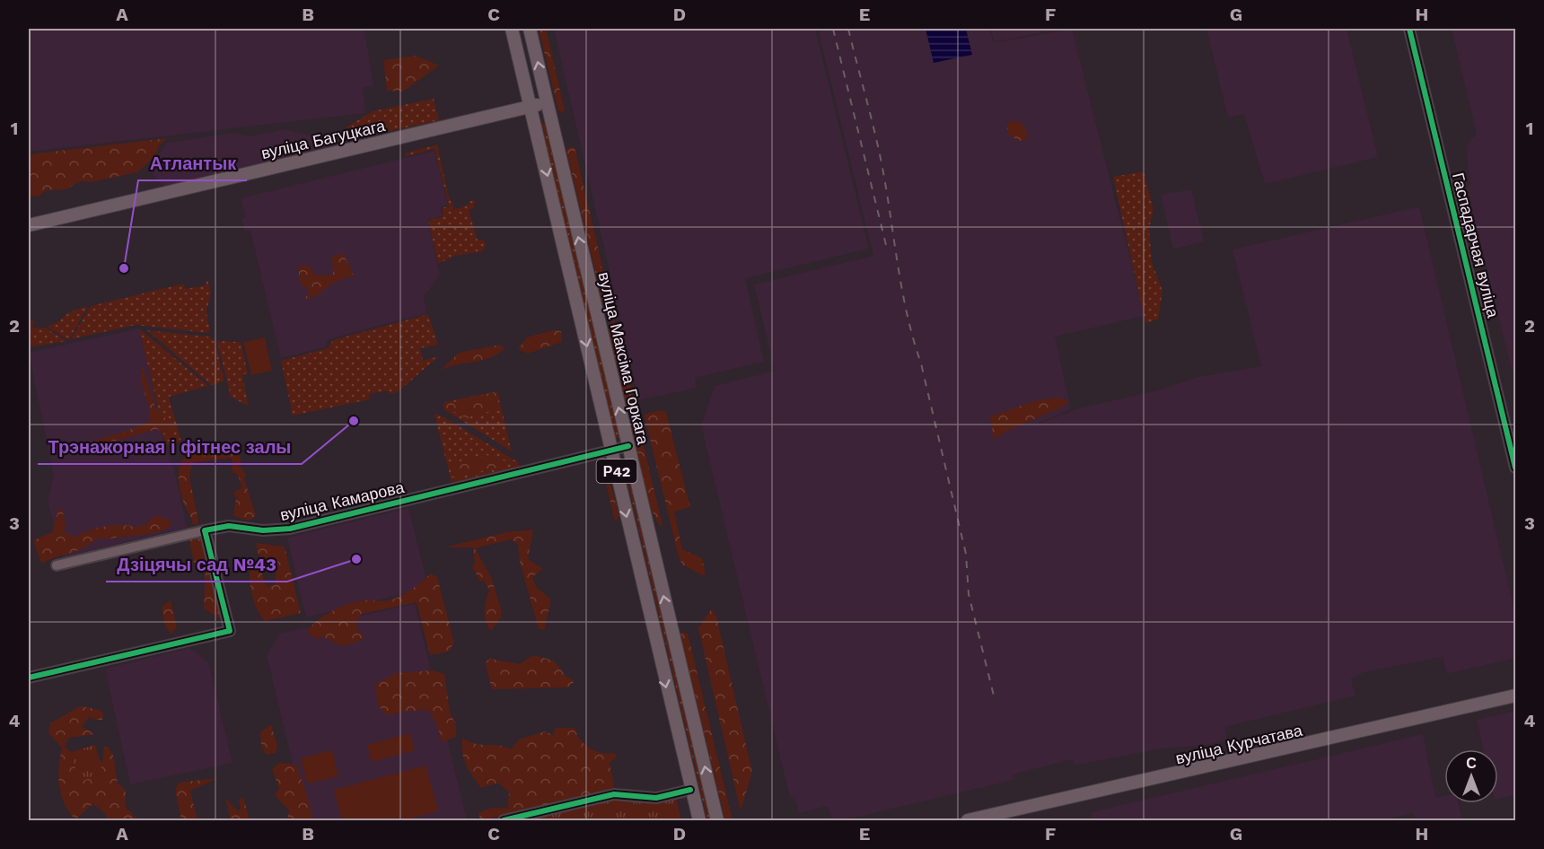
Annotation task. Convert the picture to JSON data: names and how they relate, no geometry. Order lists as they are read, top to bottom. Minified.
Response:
{"streets":{"main road":["вуліца Багуцкага","вуліца Максіма Горкага","Р42","вуліца Курчатава"],"street":["Гаспадарчая вуліца","вуліца Камарова"]},"crossings":[["вуліца Багуцкага","вуліца Максіма Горкага"],["вуліца Максіма Горкага","вуліца Камарова"]],"places":["Атлантык","Трэнажорная і фітнес залы","Дзіцячы сад №43"],"north":"top","grid":{"columns":["A","B","C","D","E","F","G","H"],"rows":["1","2","3","4"]}}
